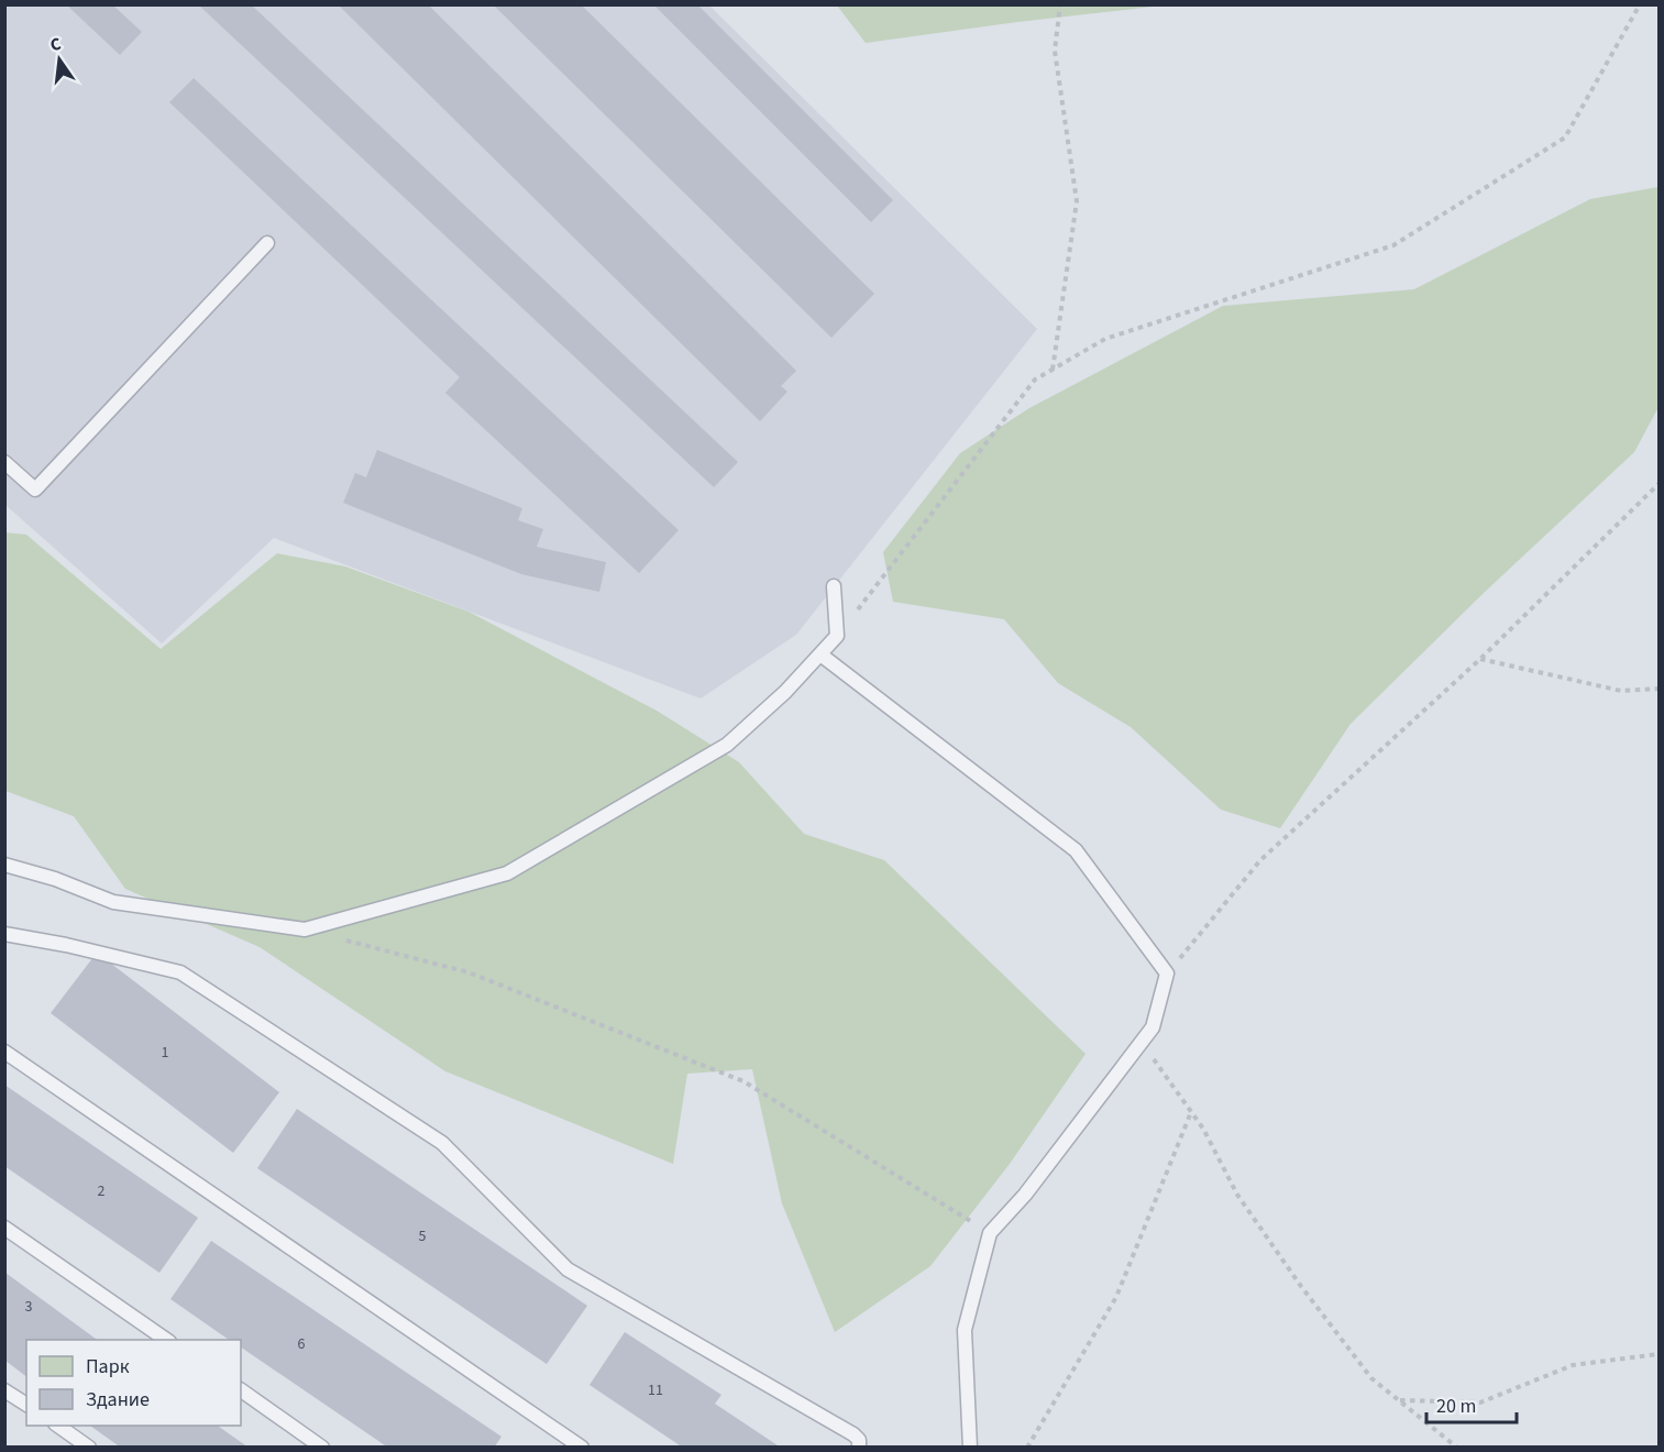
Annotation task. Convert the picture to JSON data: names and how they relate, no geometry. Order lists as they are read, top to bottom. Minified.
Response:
{"house_numbers":["1","2","5","3","6","11"],"legend":["Парк","Здание"],"scale_bar":"20 m","north":"top"}
